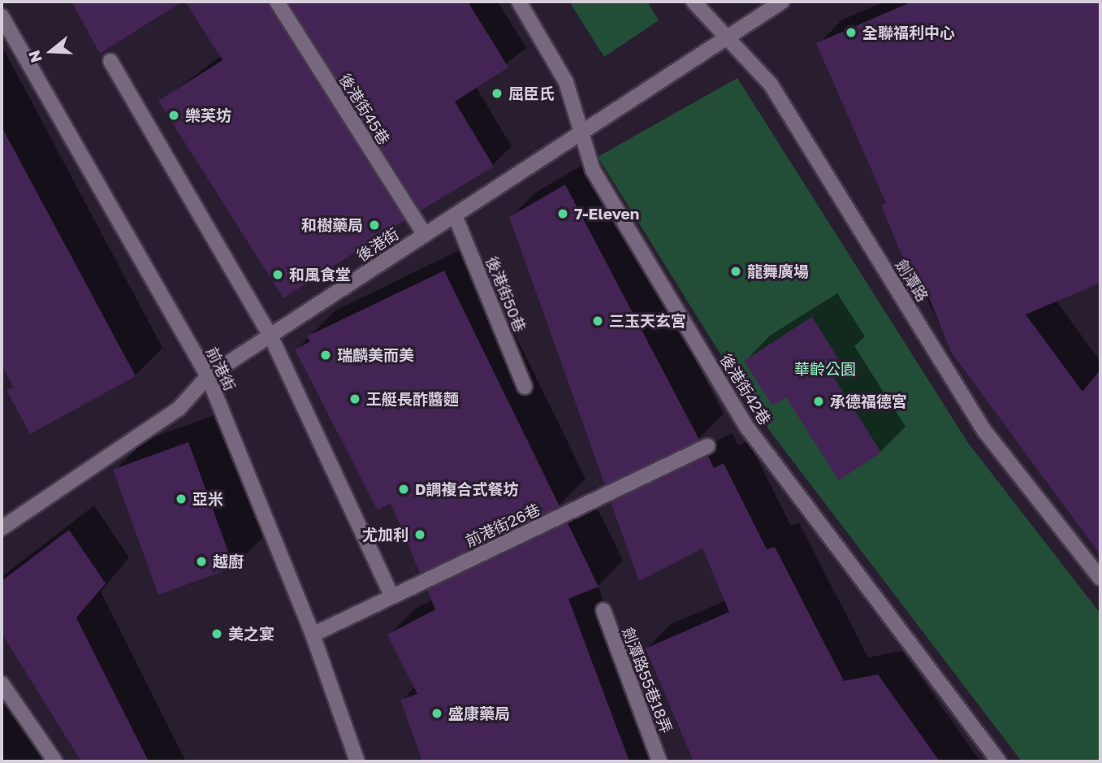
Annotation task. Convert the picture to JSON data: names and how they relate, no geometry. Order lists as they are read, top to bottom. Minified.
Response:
{"streets":{"street":["後港街45巷","後港街","劍潭路","後港街50巷","前港街","後港街42巷","前港街26巷","劍潭路55巷18弄"]},"crossings":[["後港街45巷","後港街"],["後港街","劍潭路"],["後港街","後港街50巷"],["後港街","前港街"],["後港街","後港街42巷"],["前港街","前港街26巷"]],"parks":["華齡公園"],"places":["全聯福利中心","屈臣氏","樂芙坊","7-Eleven","和樹藥局","龍舞廣場","和風食堂","三玉天玄宮","瑞麟美而美","王艇長酢醬麵","承德福德宮","D調複合式餐坊","亞米","尤加利","越廚","美之宴","盛康藥局"],"north":"left"}
